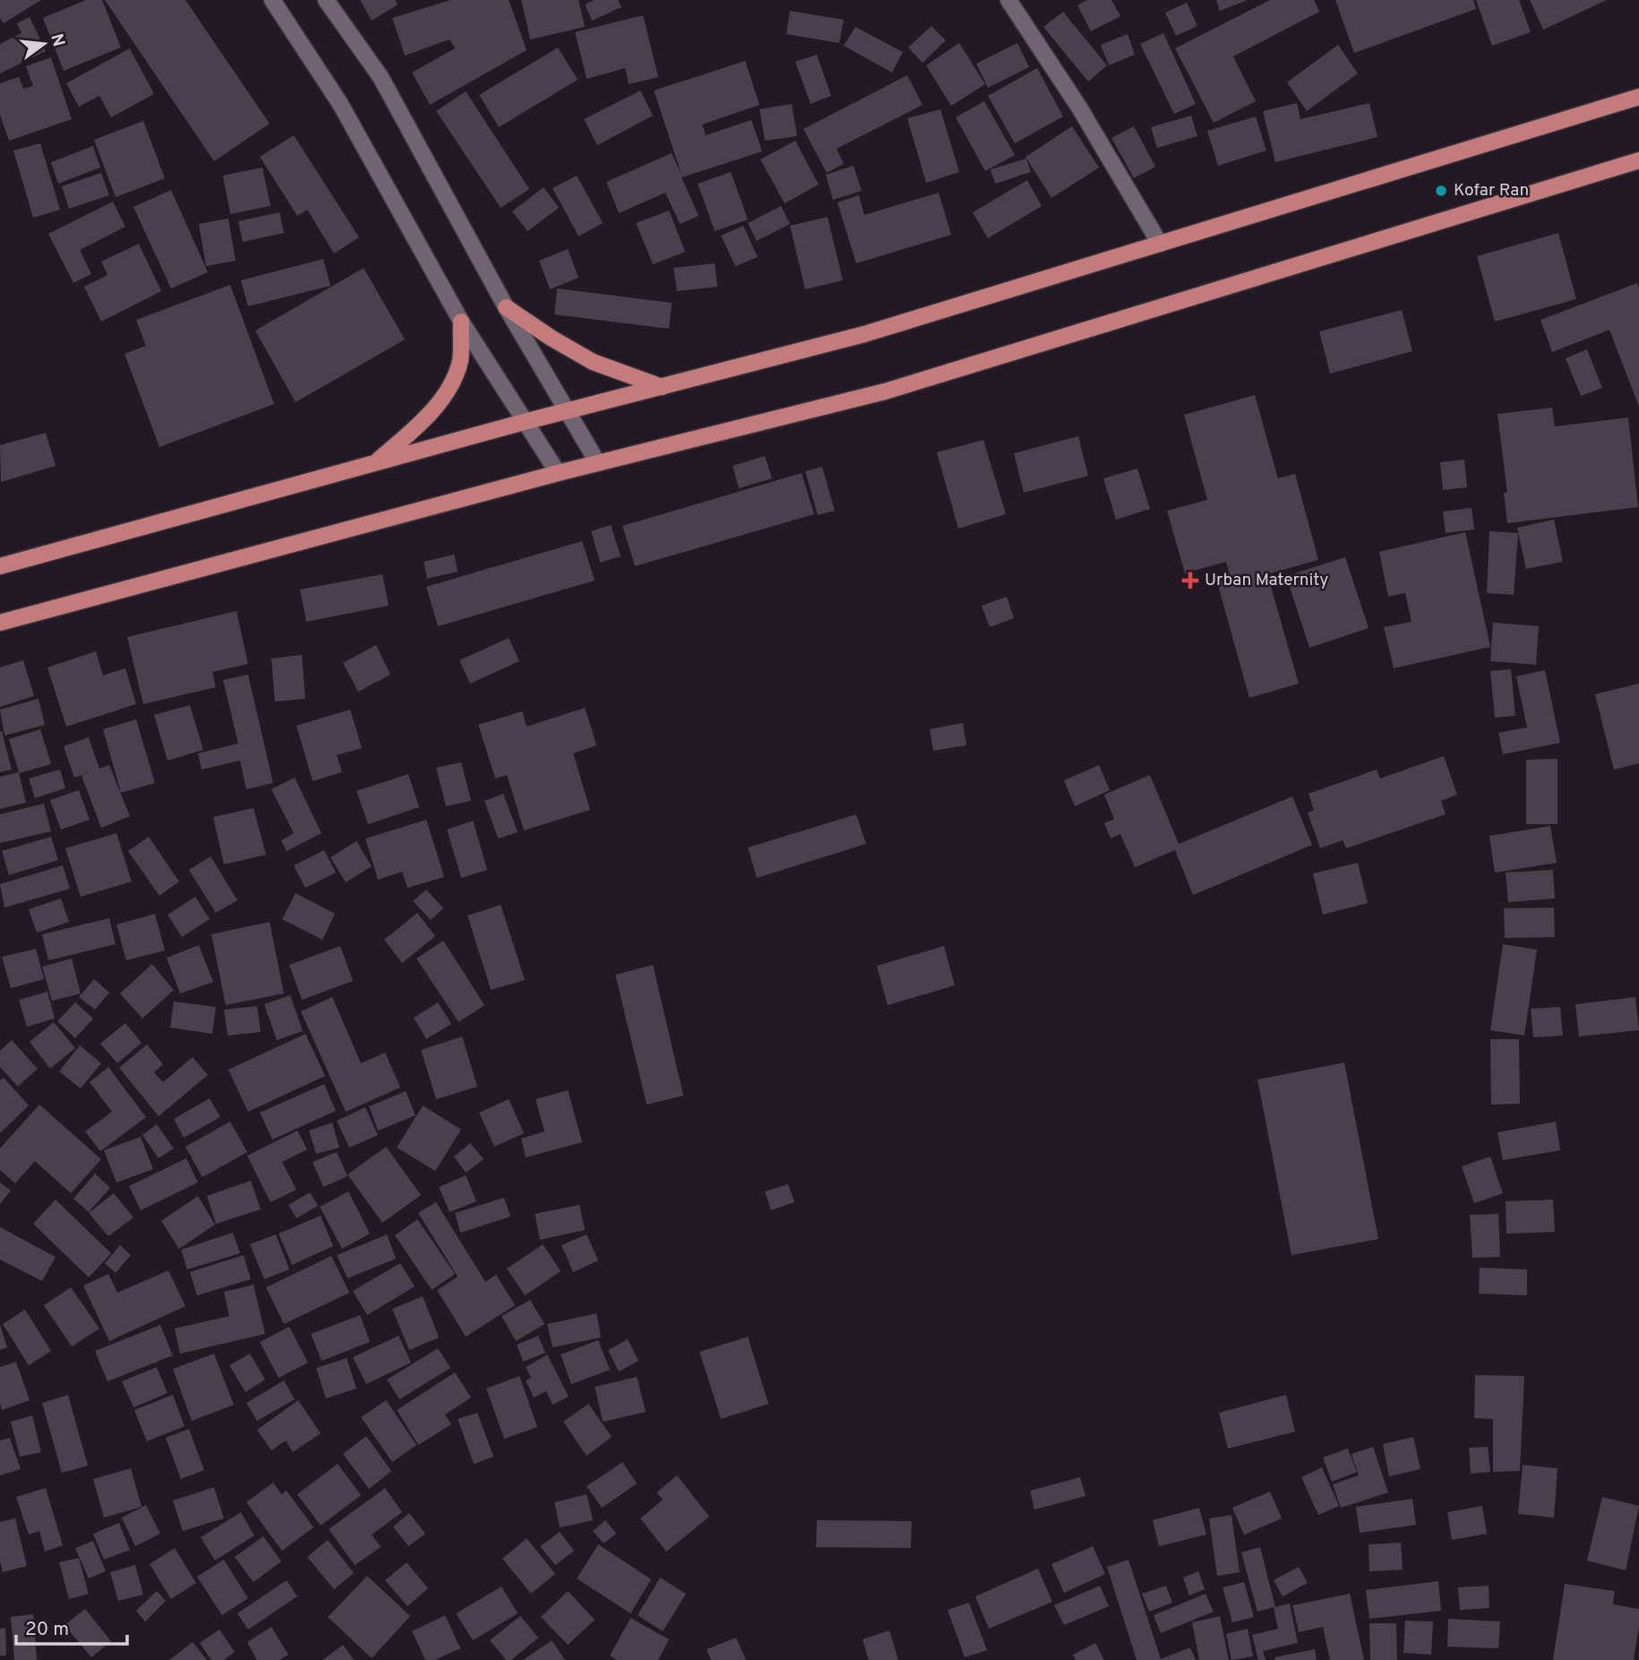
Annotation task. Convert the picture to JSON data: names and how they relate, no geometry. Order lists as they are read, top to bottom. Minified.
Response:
{"places":{"other":["Kofar Ran"],"health":["Urban Maternity"]},"scale_bar":"20 m","north":"right"}
